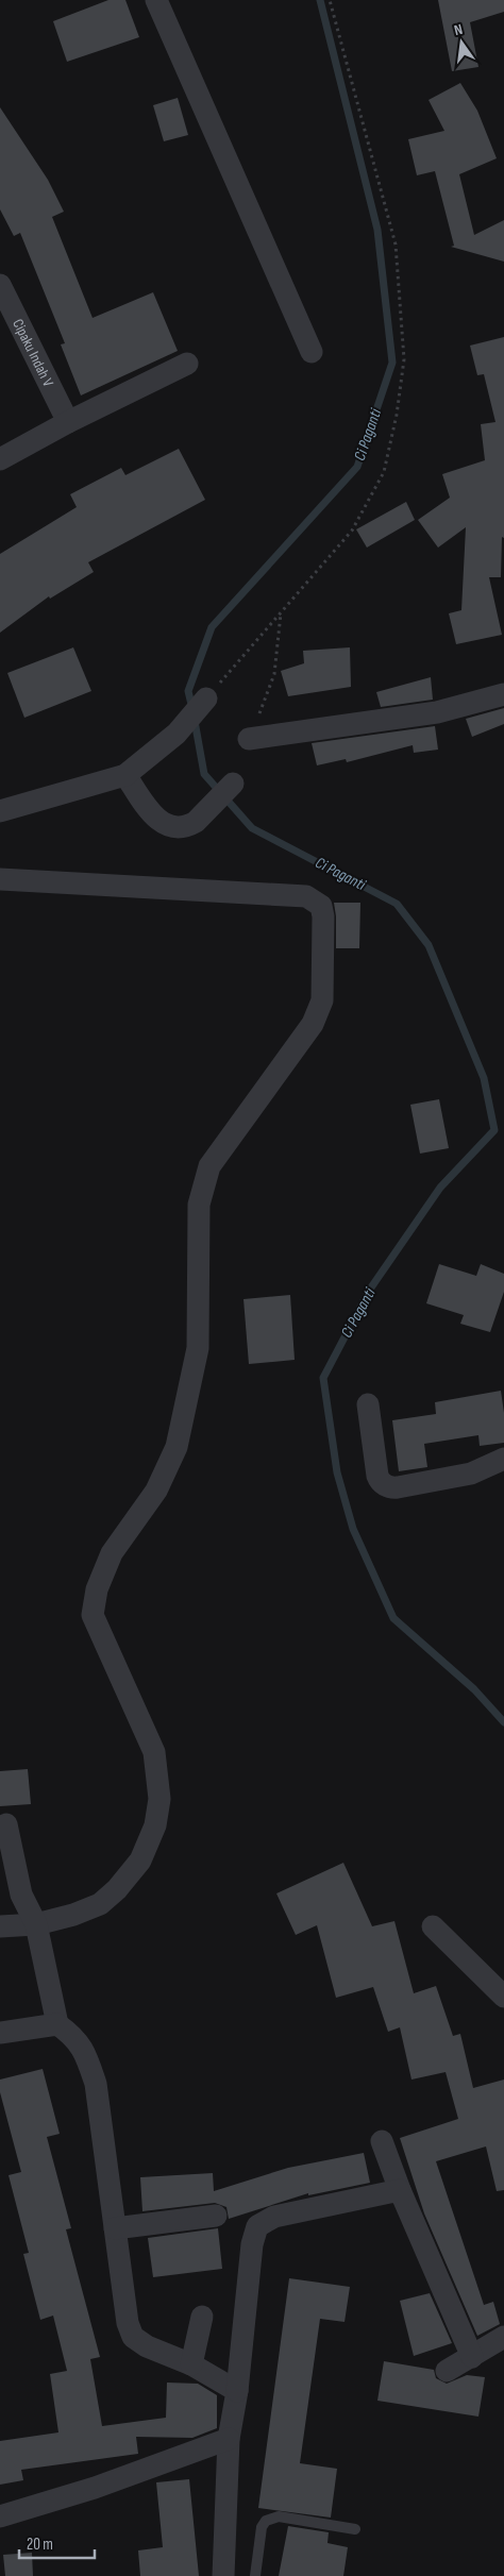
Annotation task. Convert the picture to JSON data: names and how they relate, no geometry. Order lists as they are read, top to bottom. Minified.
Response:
{"streets":{"street":["Cipaku Indah V"]},"water":["Ci Paganti"],"scale_bar":"20 m","north":"top"}
